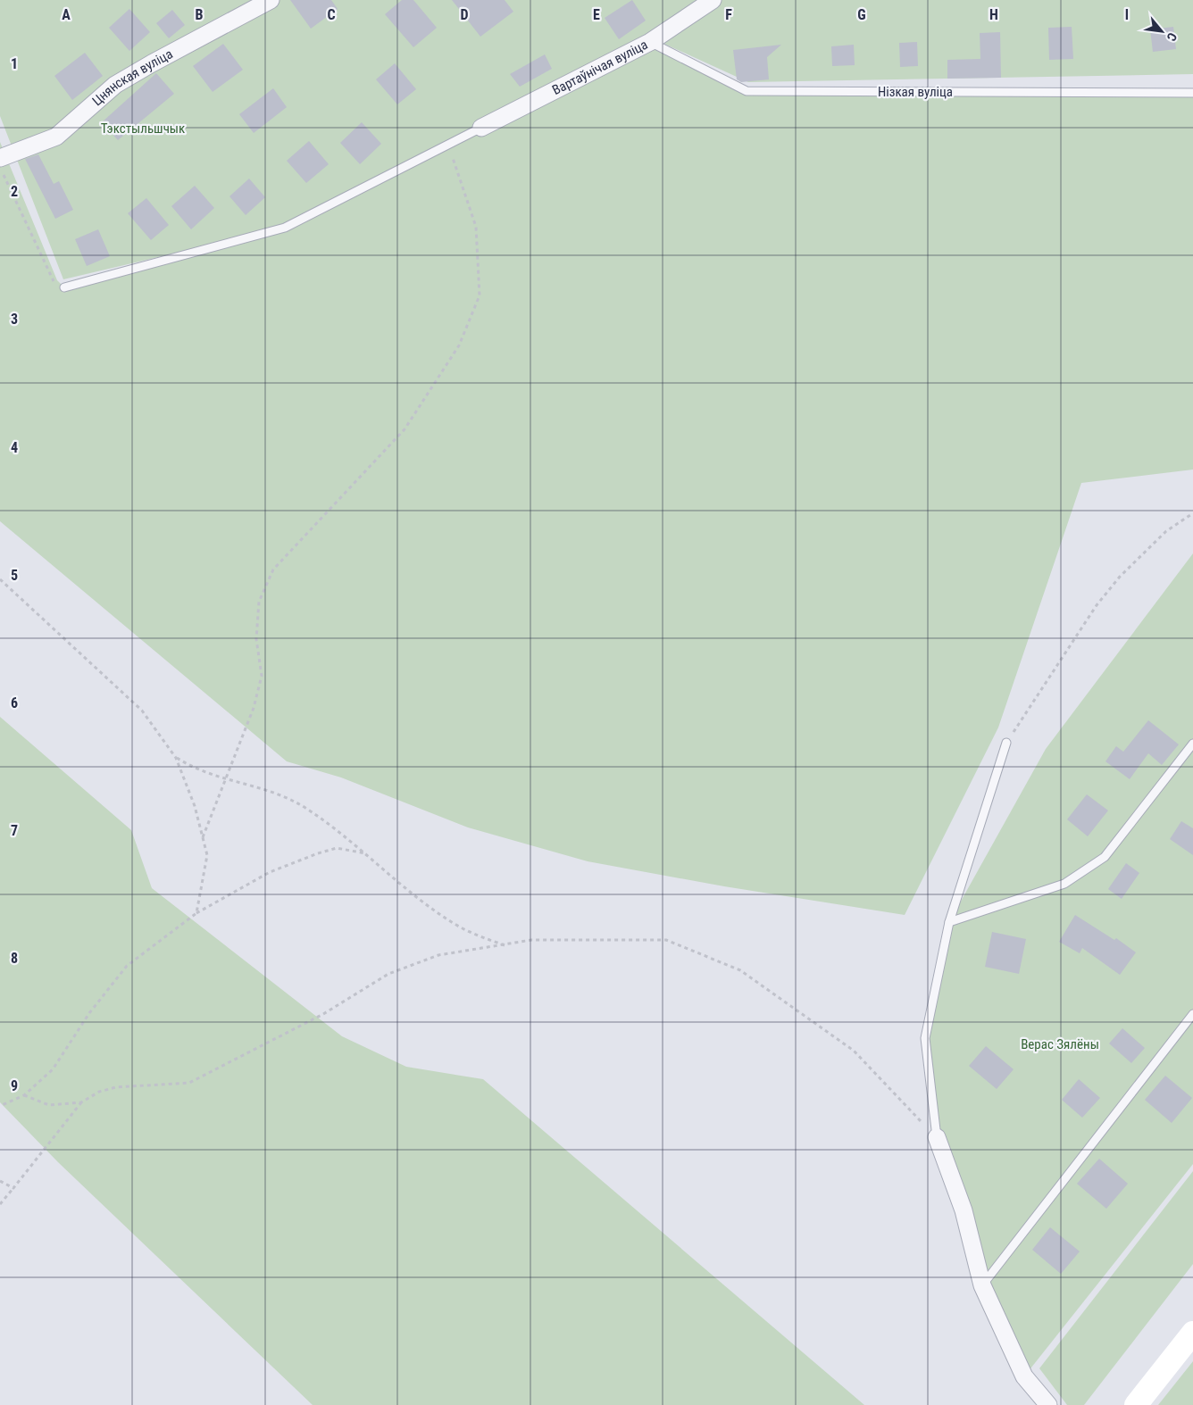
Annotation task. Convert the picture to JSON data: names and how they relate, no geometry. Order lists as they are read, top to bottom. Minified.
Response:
{"streets":{"street":["Вартаўнічая вуліца","Цнянская вуліца"],"lane":["Нізкая вуліца"]},"crossings":[["Вартаўнічая вуліца","Нізкая вуліца"]],"parks":["Тэкстыльшчык","Верас Зялёны"],"north":"bottom right","grid":{"columns":["A","B","C","D","E","F","G","H","I"],"rows":["1","2","3","4","5","6","7","8","9"]}}
